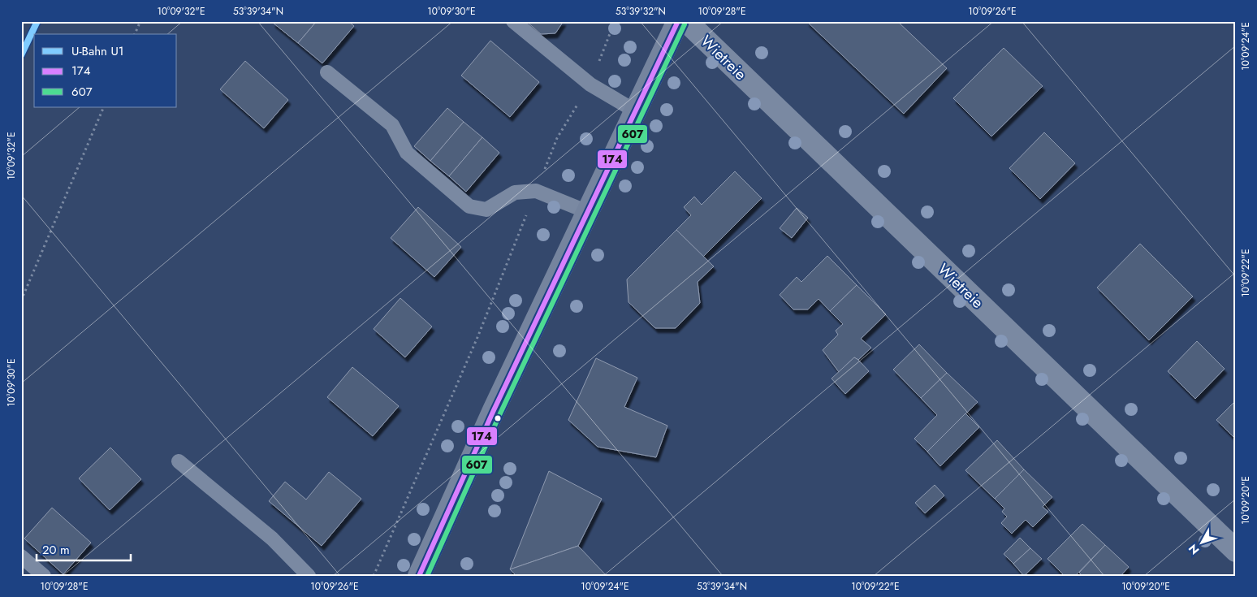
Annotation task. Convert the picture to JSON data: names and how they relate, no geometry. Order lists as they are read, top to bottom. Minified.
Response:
{"streets":{"street":["Wietreie"]},"lines":["metro line U1","transit line 174","transit line 607"],"legend":["U-Bahn U1","174","607"],"scale_bar":"20 m","north":"bottom left","coordinates":["10°09'32\"E","53°39'34\"N","10°09'30\"E","53°39'32\"N","10°09'28\"E","10°09'26\"E","10°09'24\"E","10°09'22\"E","10°09'20\"E"]}
